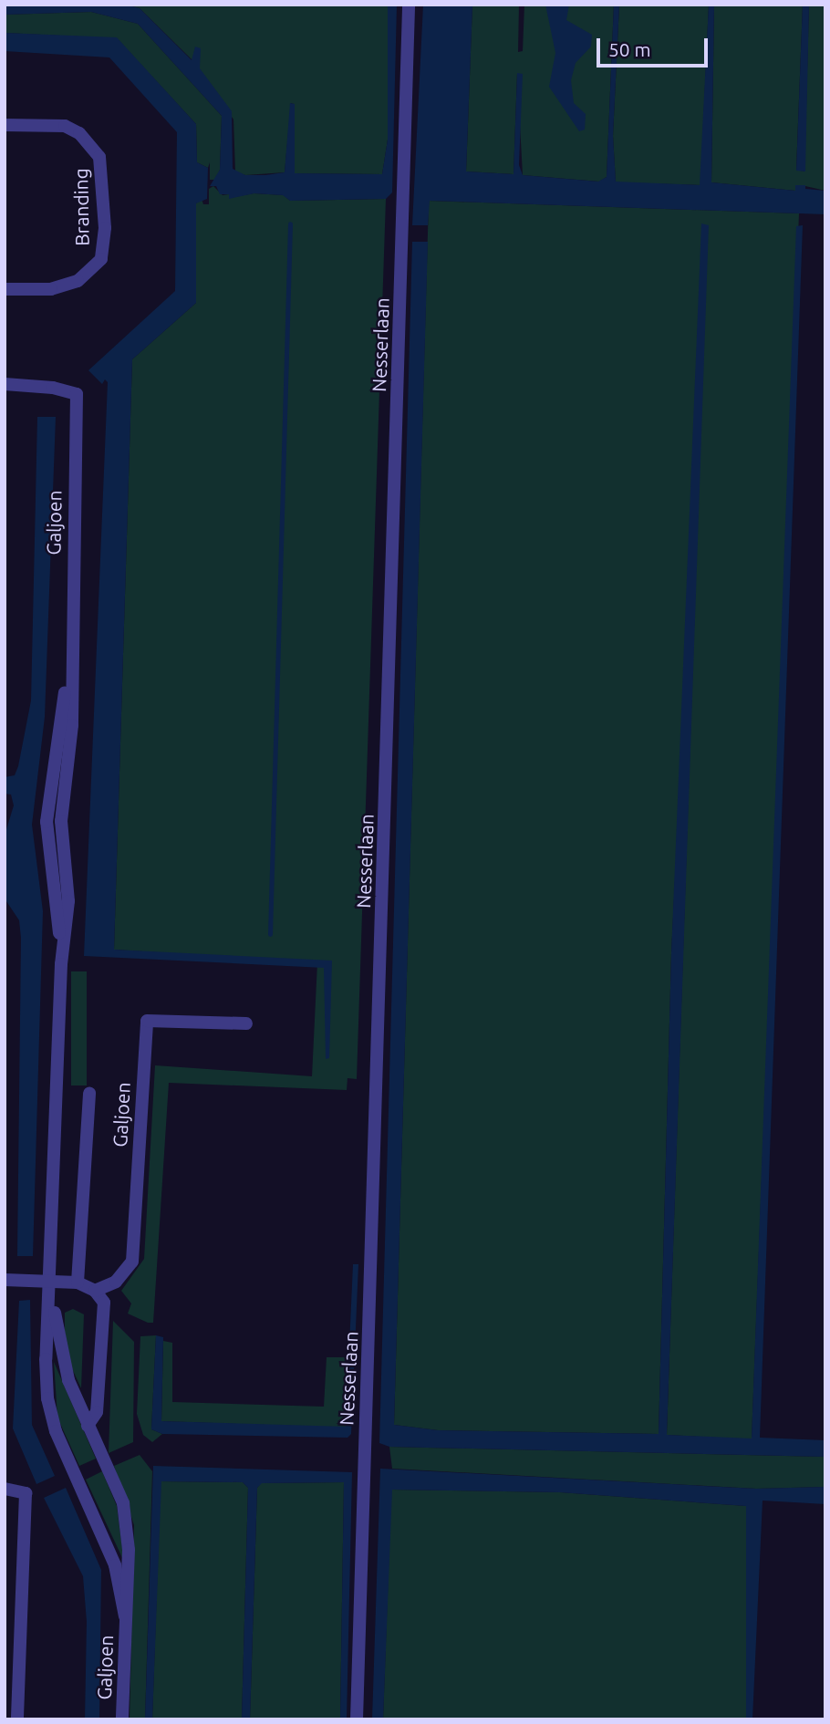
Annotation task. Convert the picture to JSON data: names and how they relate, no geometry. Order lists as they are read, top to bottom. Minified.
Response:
{"streets":{"street":["Branding","Nesserlaan","Galjoen"]},"scale_bar":"50 m"}
